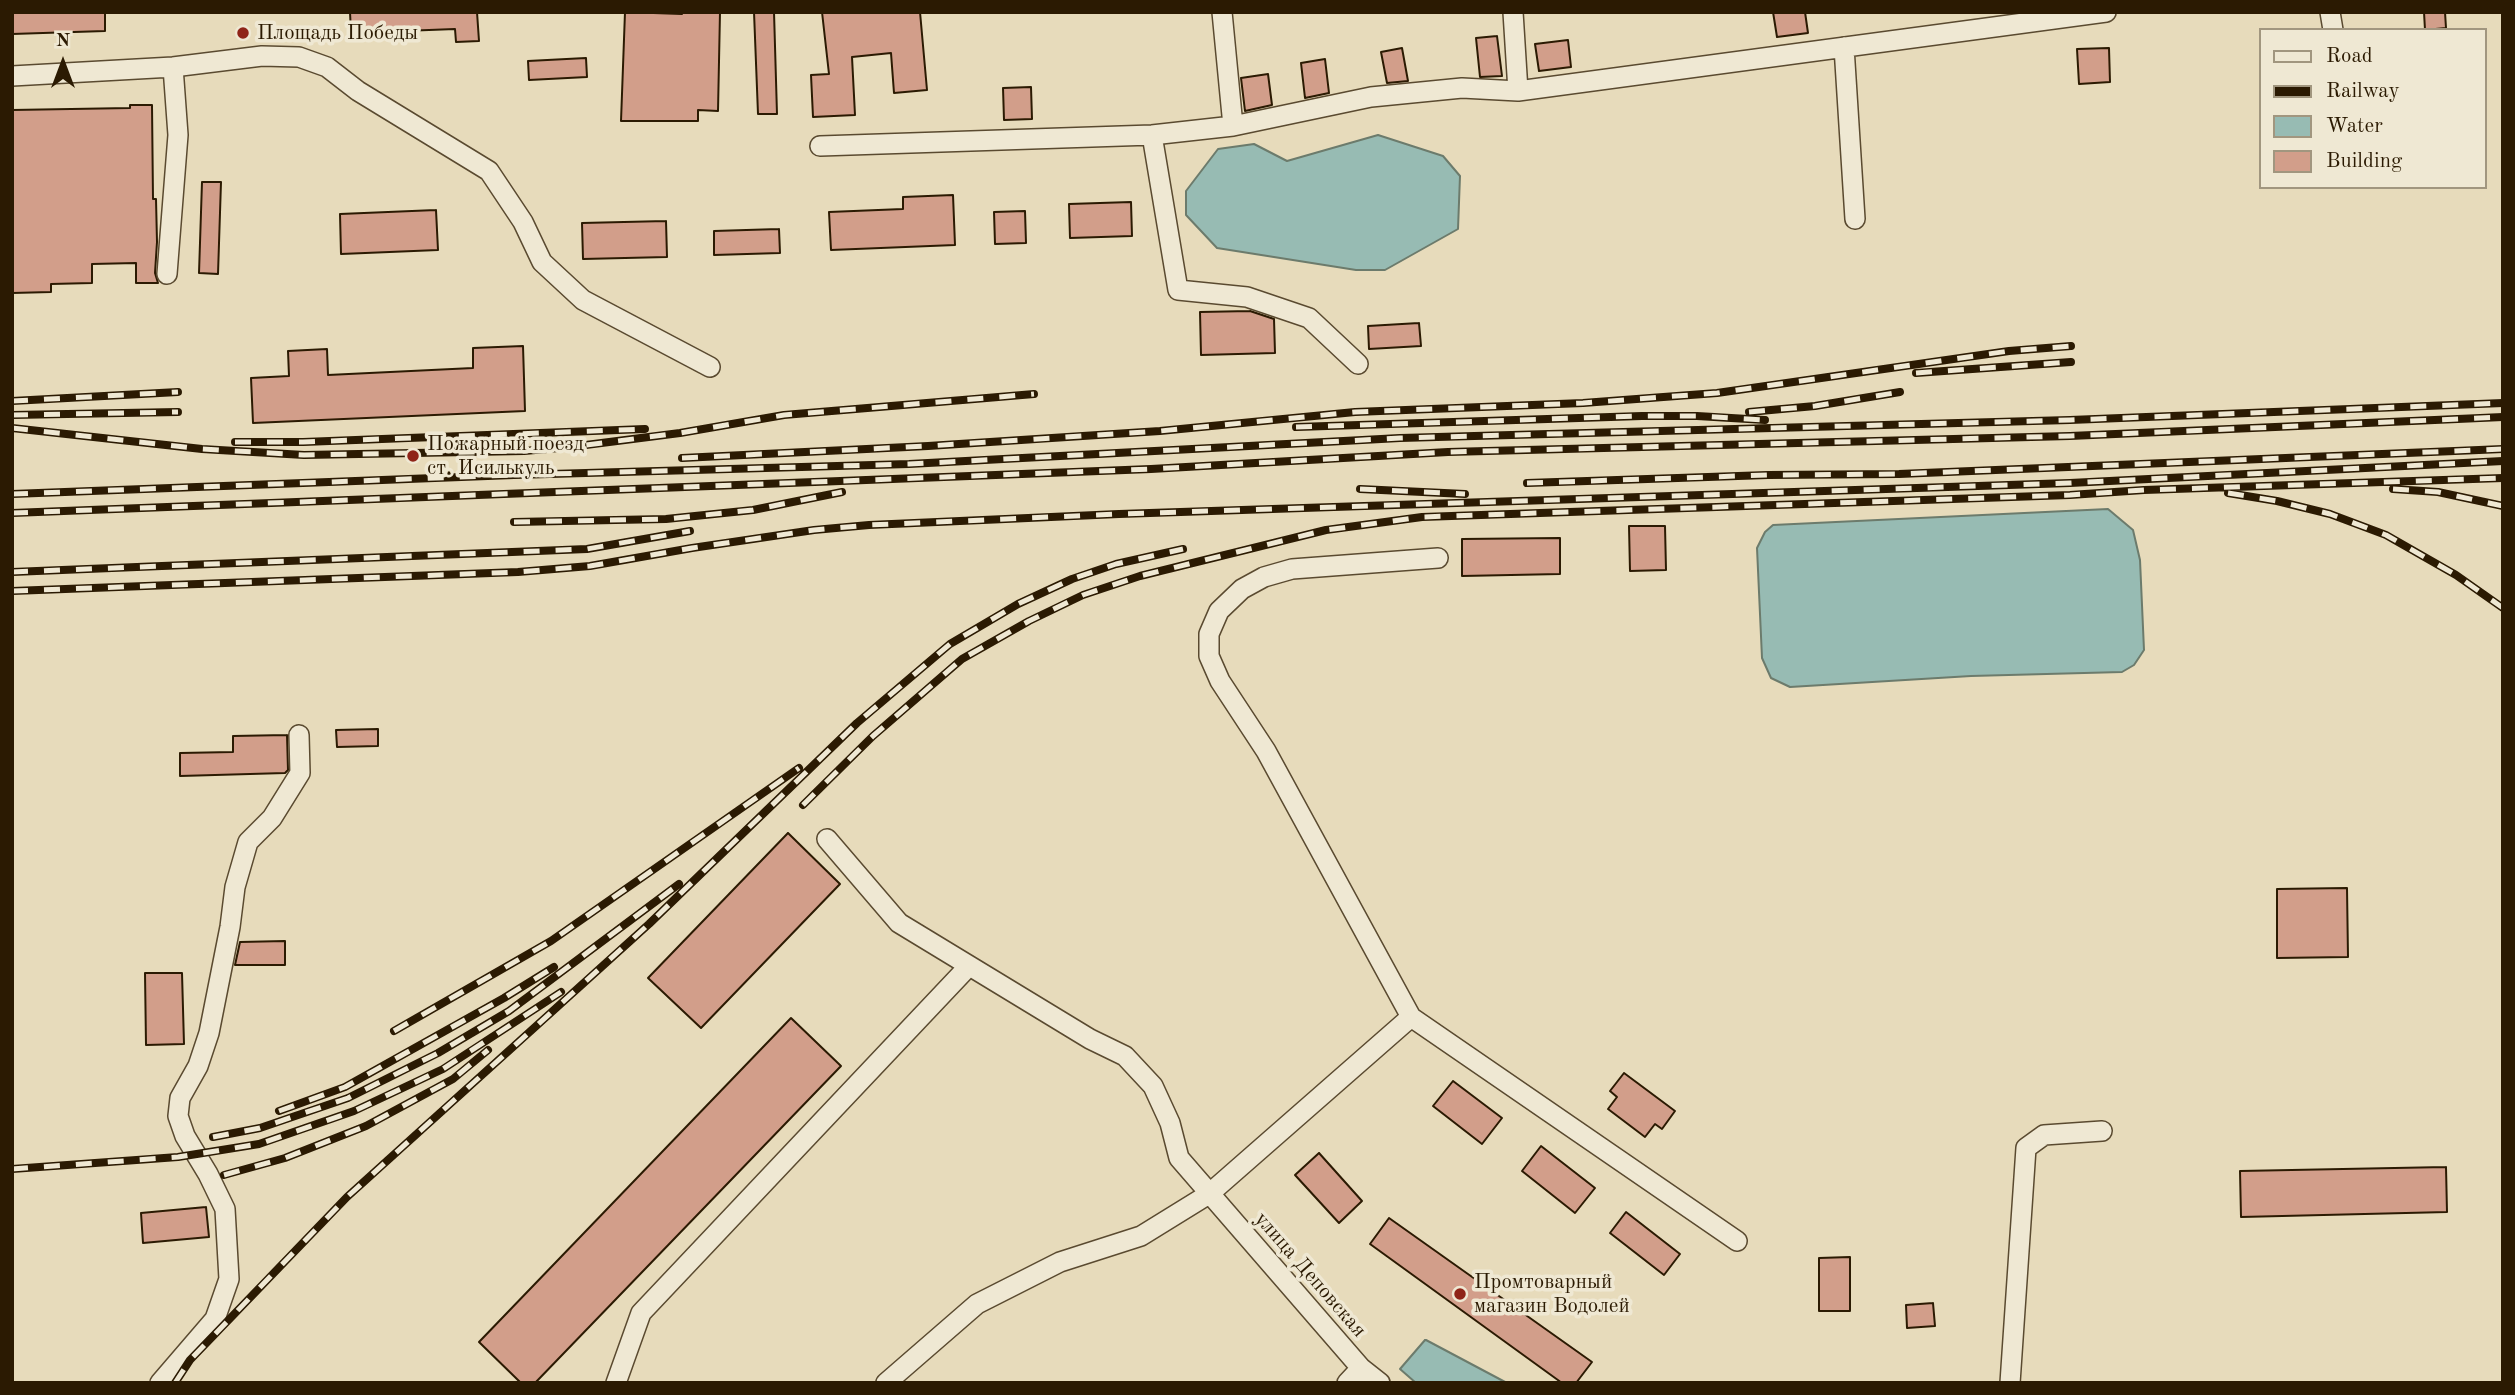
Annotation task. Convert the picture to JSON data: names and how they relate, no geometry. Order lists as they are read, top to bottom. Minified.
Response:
{"streets":{"street":["улица Деповская"]},"places":["Площадь Победы","Пожарный поезд ст. Исилькуль","Промтоварный магазин Водолей"],"legend":["Road","Railway","Water","Building"],"north":"top"}
